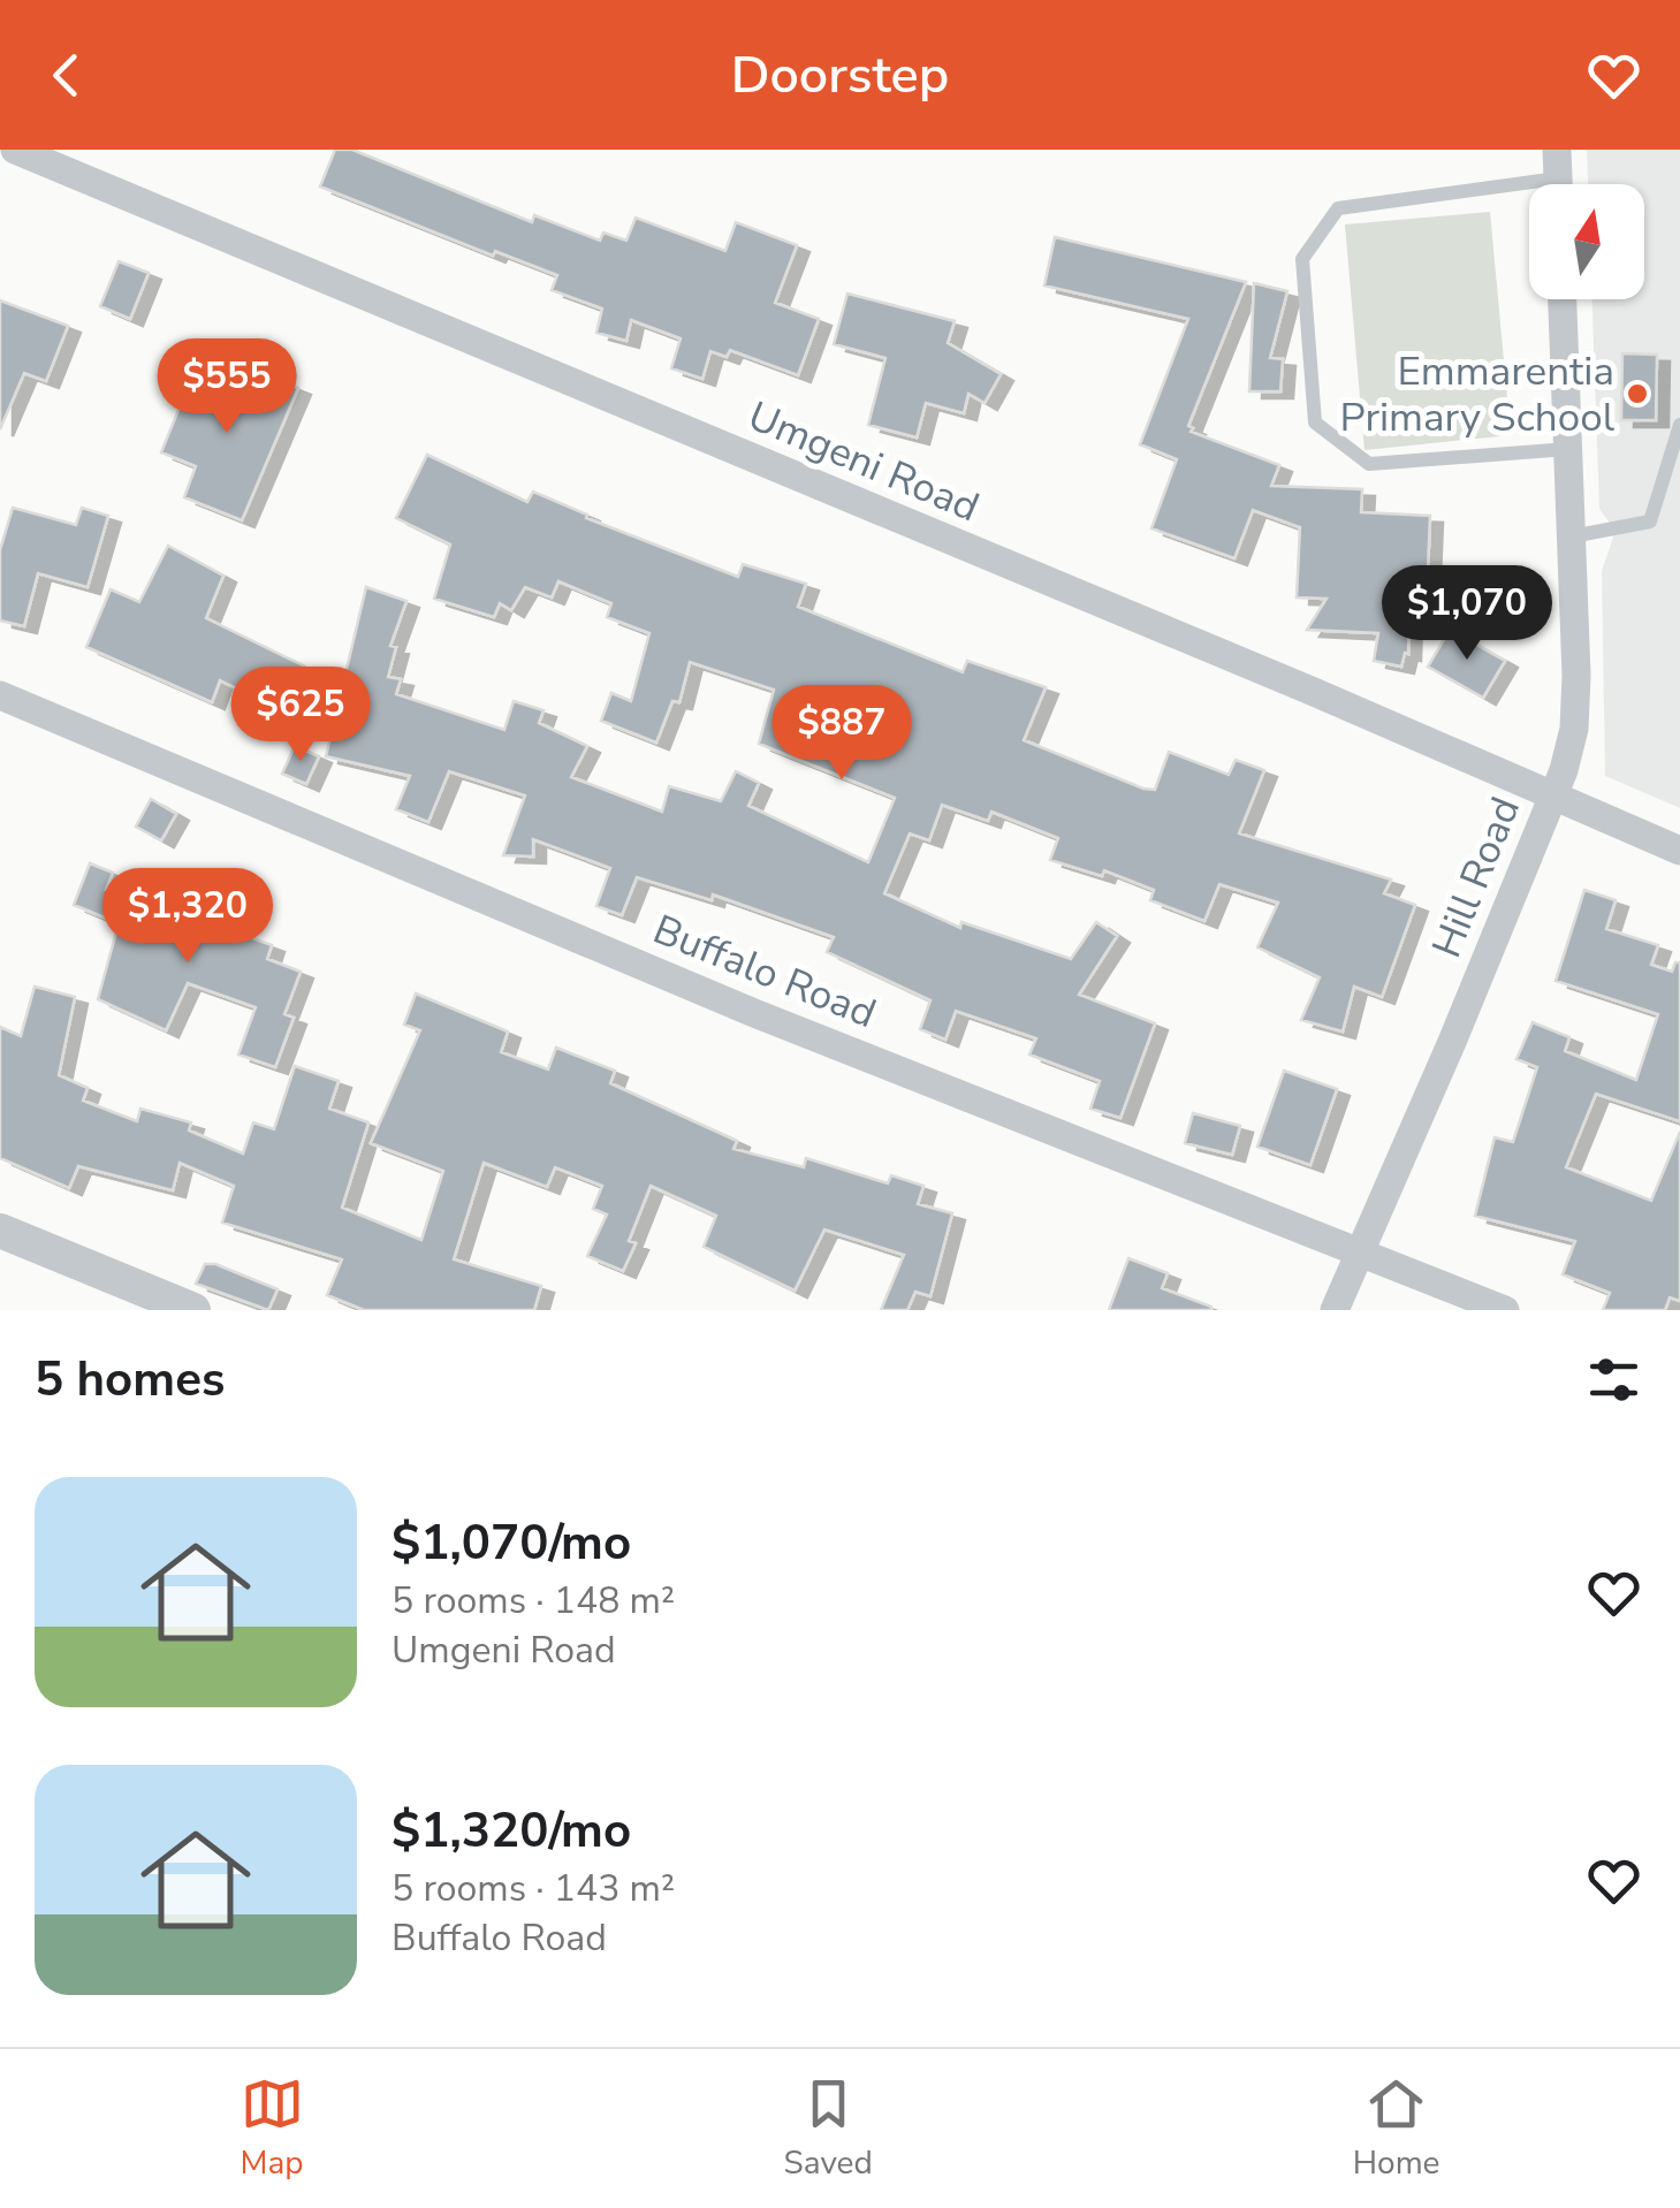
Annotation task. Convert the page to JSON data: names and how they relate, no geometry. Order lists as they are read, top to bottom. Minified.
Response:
{"streets":{"street":["Umgeni Road","Hill Road","Buffalo Road"]},"crossings":[["Umgeni Road","Hill Road"],["Hill Road","Buffalo Road"]],"places":["Emmarentia Primary School"],"north":"top","page":{"header":"Doorstep","price":["$555","$1,070","$625","$887","$1,320"],"heading":"5 homes","list":[{"name":"$1,070/mo","note":"5 rooms · 148 m² · Umgeni Road"},{"name":"$1,320/mo","note":"5 rooms · 143 m² · Buffalo Road"}],"tabs":["Map","Saved","Home"]}}
